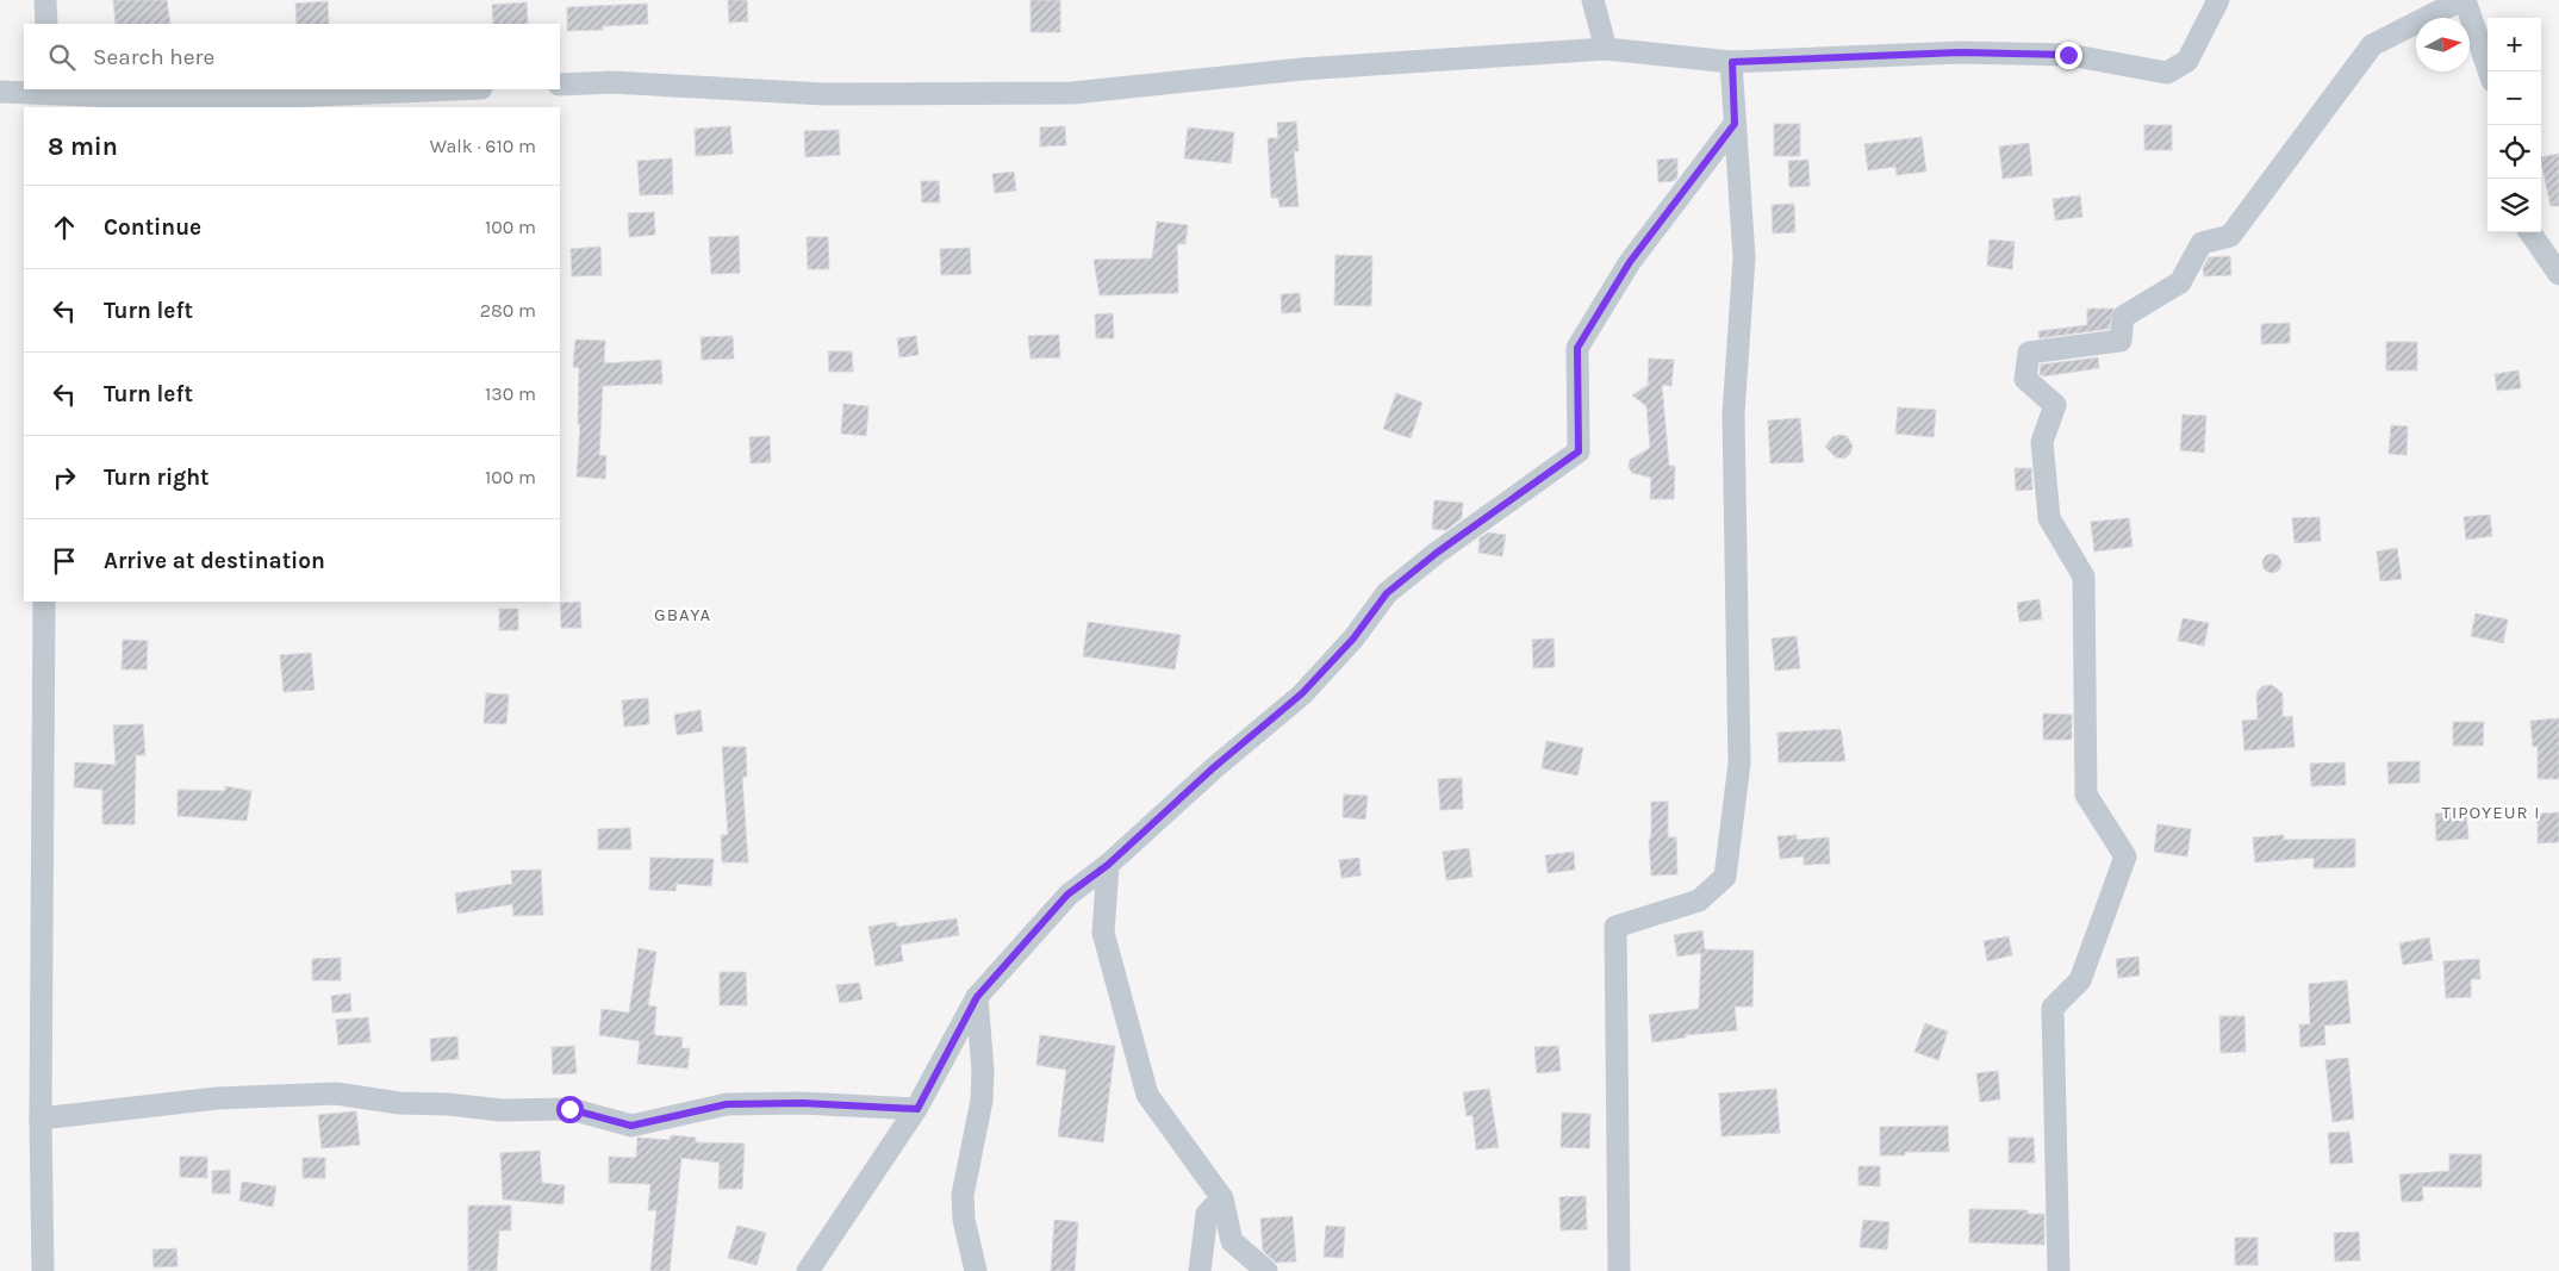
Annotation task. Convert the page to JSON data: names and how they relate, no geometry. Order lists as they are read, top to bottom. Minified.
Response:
{"districts":["GBAYA","TIPOYEUR I"],"north":"right","page":{"map_buttons":["+","−"],"search":"Search here","heading":["8 min","Walk · 610 m"],"list":[["Continue","100 m"],["Turn left","280 m"],["Turn left","130 m"],["Turn right","100 m"],"Arrive at destination"]}}
